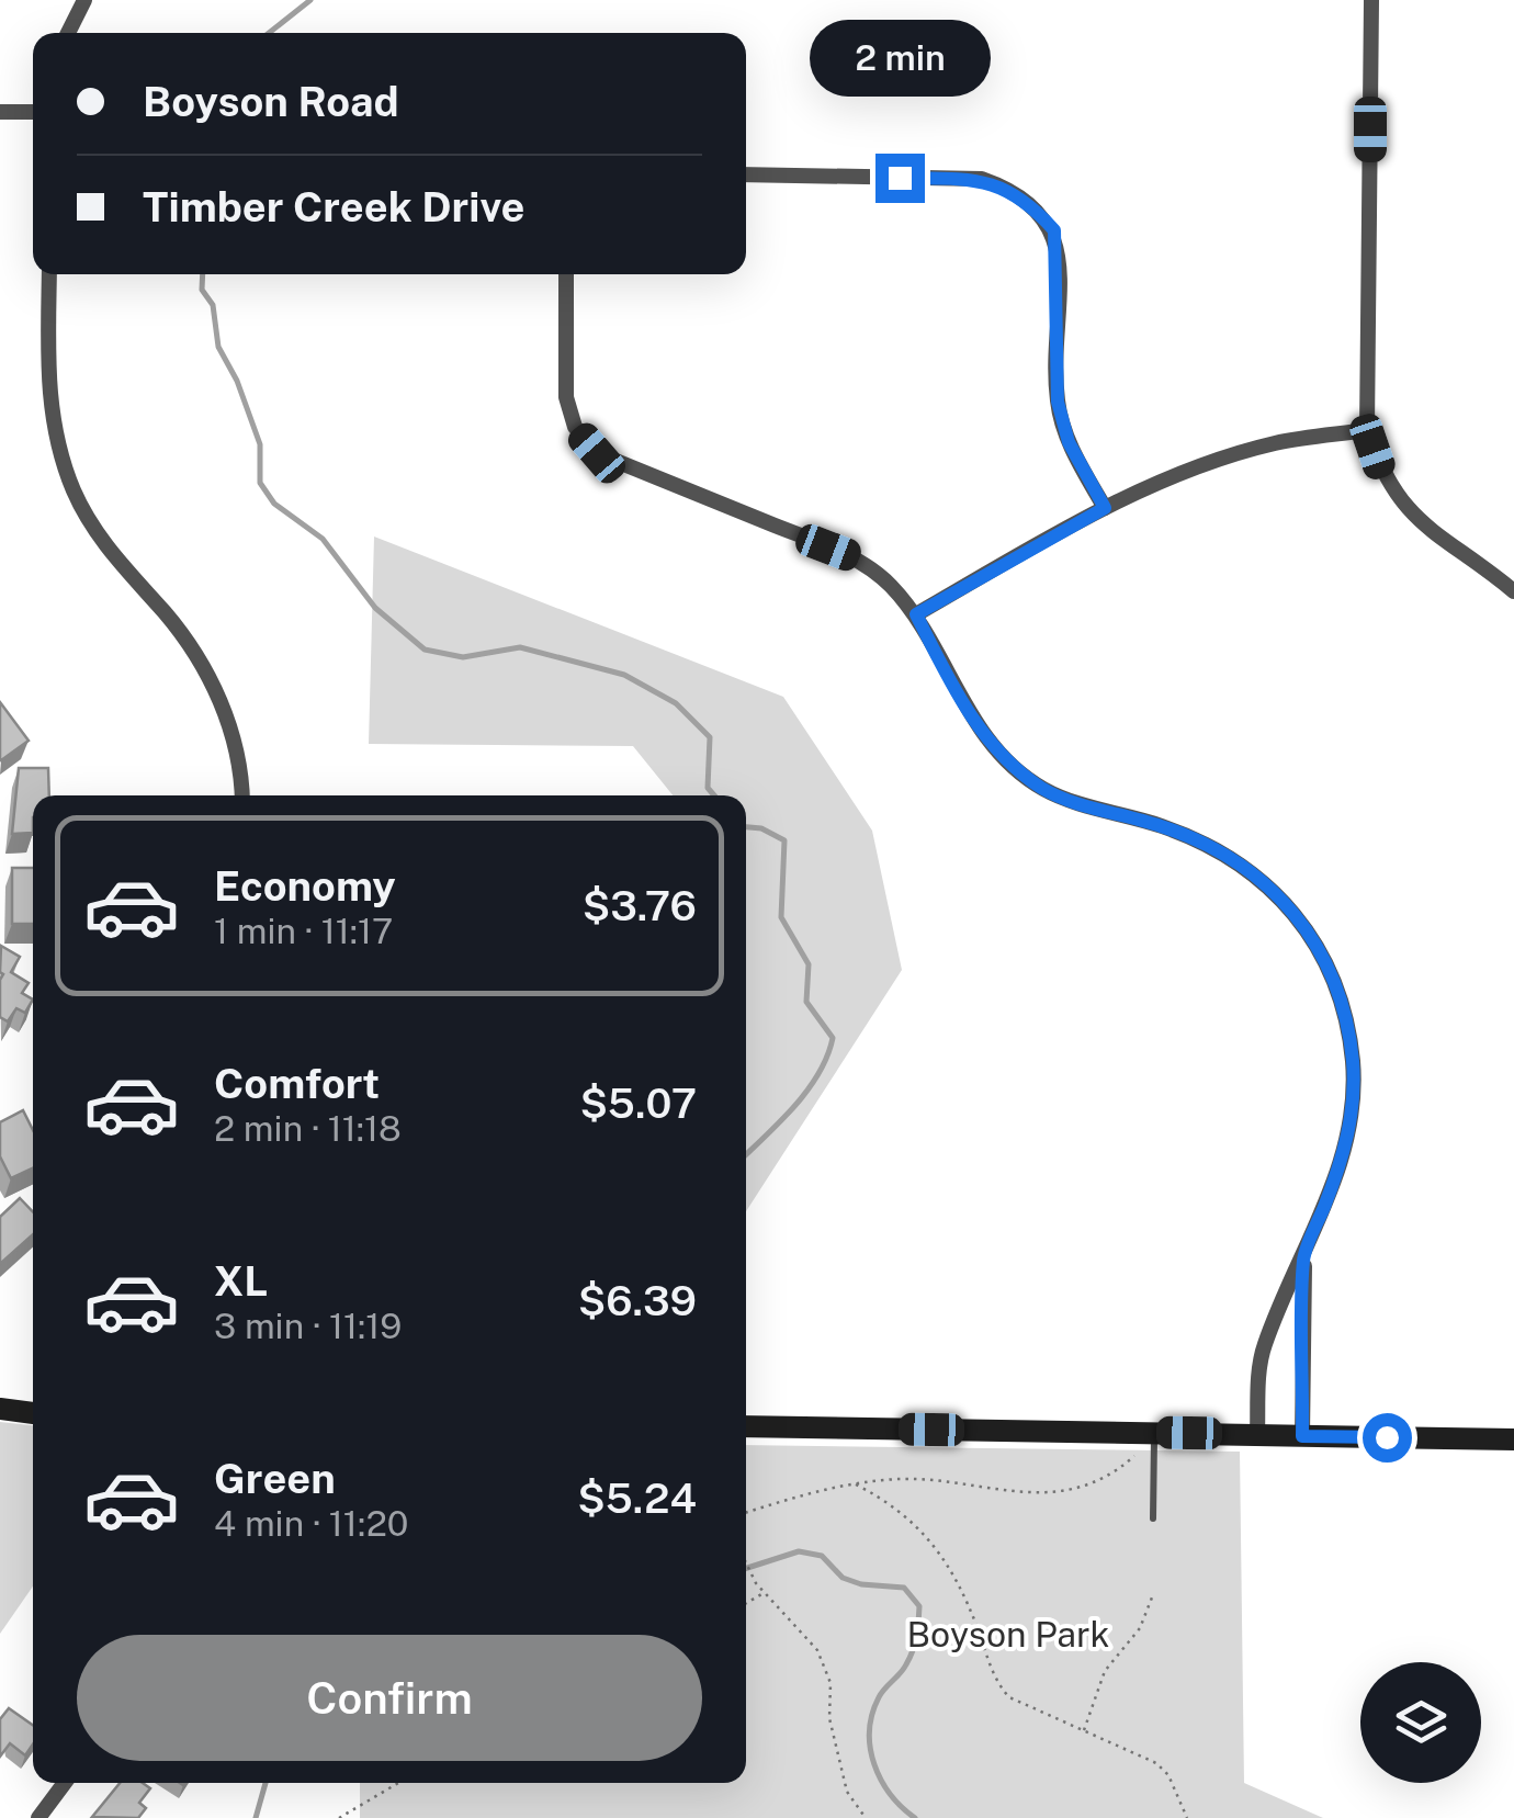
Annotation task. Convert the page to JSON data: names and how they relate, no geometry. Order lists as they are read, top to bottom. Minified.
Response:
{"parks":["Boyson Park"],"page":{"bubble":"2 min","banner":["Boyson Road","Timber Creek Drive"],"list":[{"name":"Economy","note":"1 min · 11:17","value":"$3.76"},{"name":"Comfort","note":"2 min · 11:18","value":"$5.07"},{"name":"XL","note":"3 min · 11:19","value":"$6.39"},{"name":"Green","note":"4 min · 11:20","value":"$5.24"}],"buttons":"Confirm"}}
